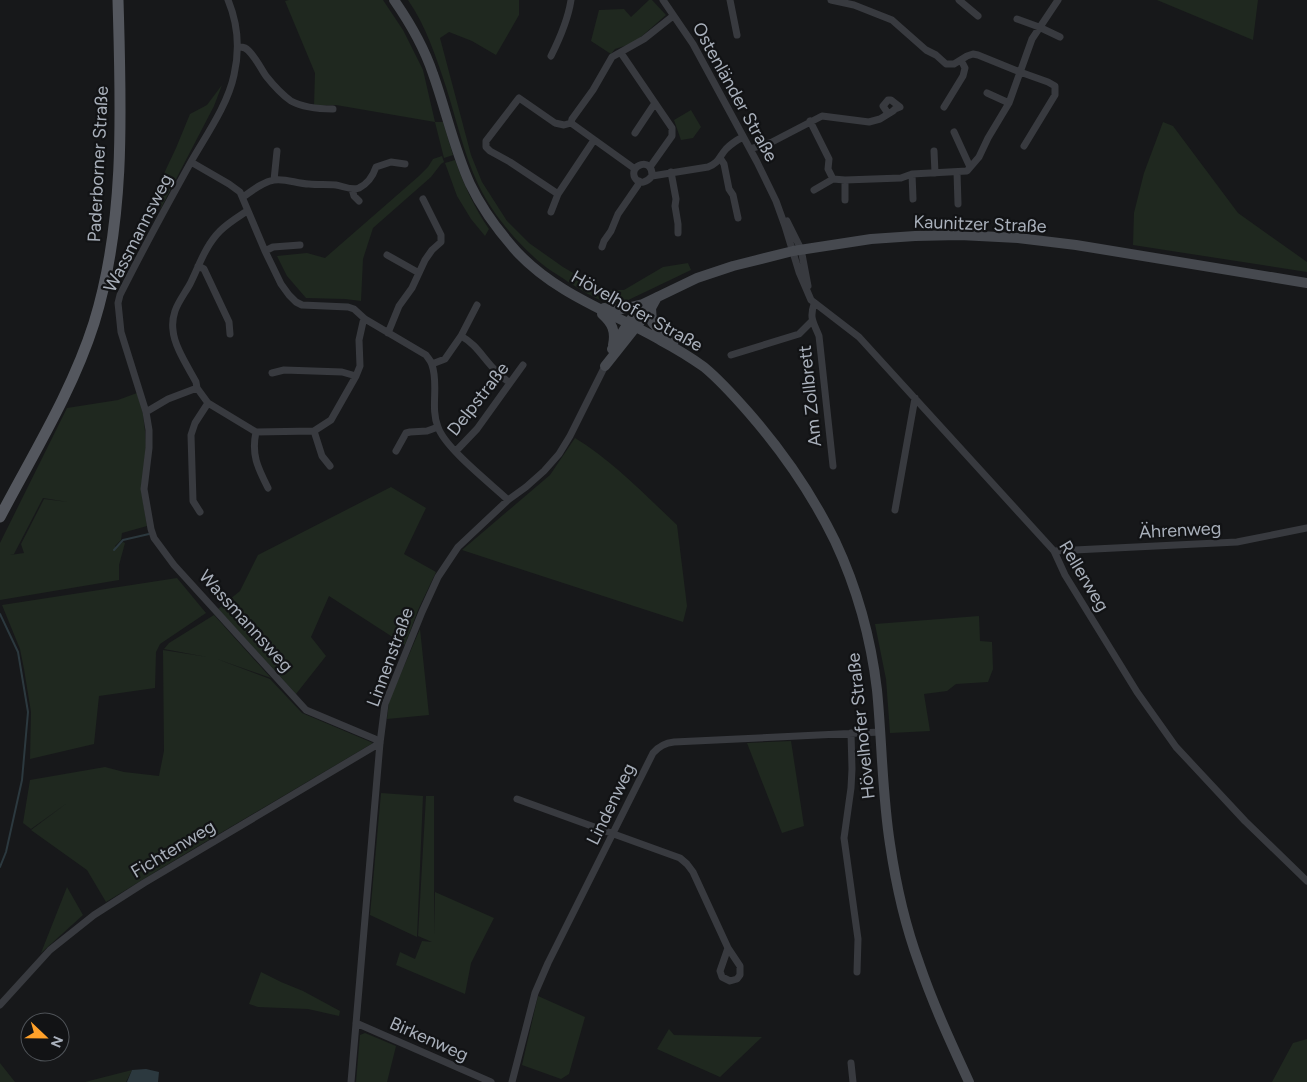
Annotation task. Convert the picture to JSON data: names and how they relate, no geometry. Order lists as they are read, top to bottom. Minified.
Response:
{"streets":{"main road":["Paderborner Straße","Kaunitzer Straße","Hövelhofer Straße"],"street":["Ostenländer Straße","Wassmannsweg","Am Zollbrett","Delpstraße","Ährenweg","Rellerweg","Linnenstraße","Lindenweg","Fichtenweg","Birkenweg"]},"crossings":[["Ostenländer Straße","Kaunitzer Straße"],["Wassmannsweg","Linnenstraße"],["Wassmannsweg","Fichtenweg"],["Hövelhofer Straße","Lindenweg"],["Am Zollbrett","Rellerweg"],["Ährenweg","Rellerweg"],["Linnenstraße","Fichtenweg"],["Linnenstraße","Birkenweg"]],"north":"right"}
